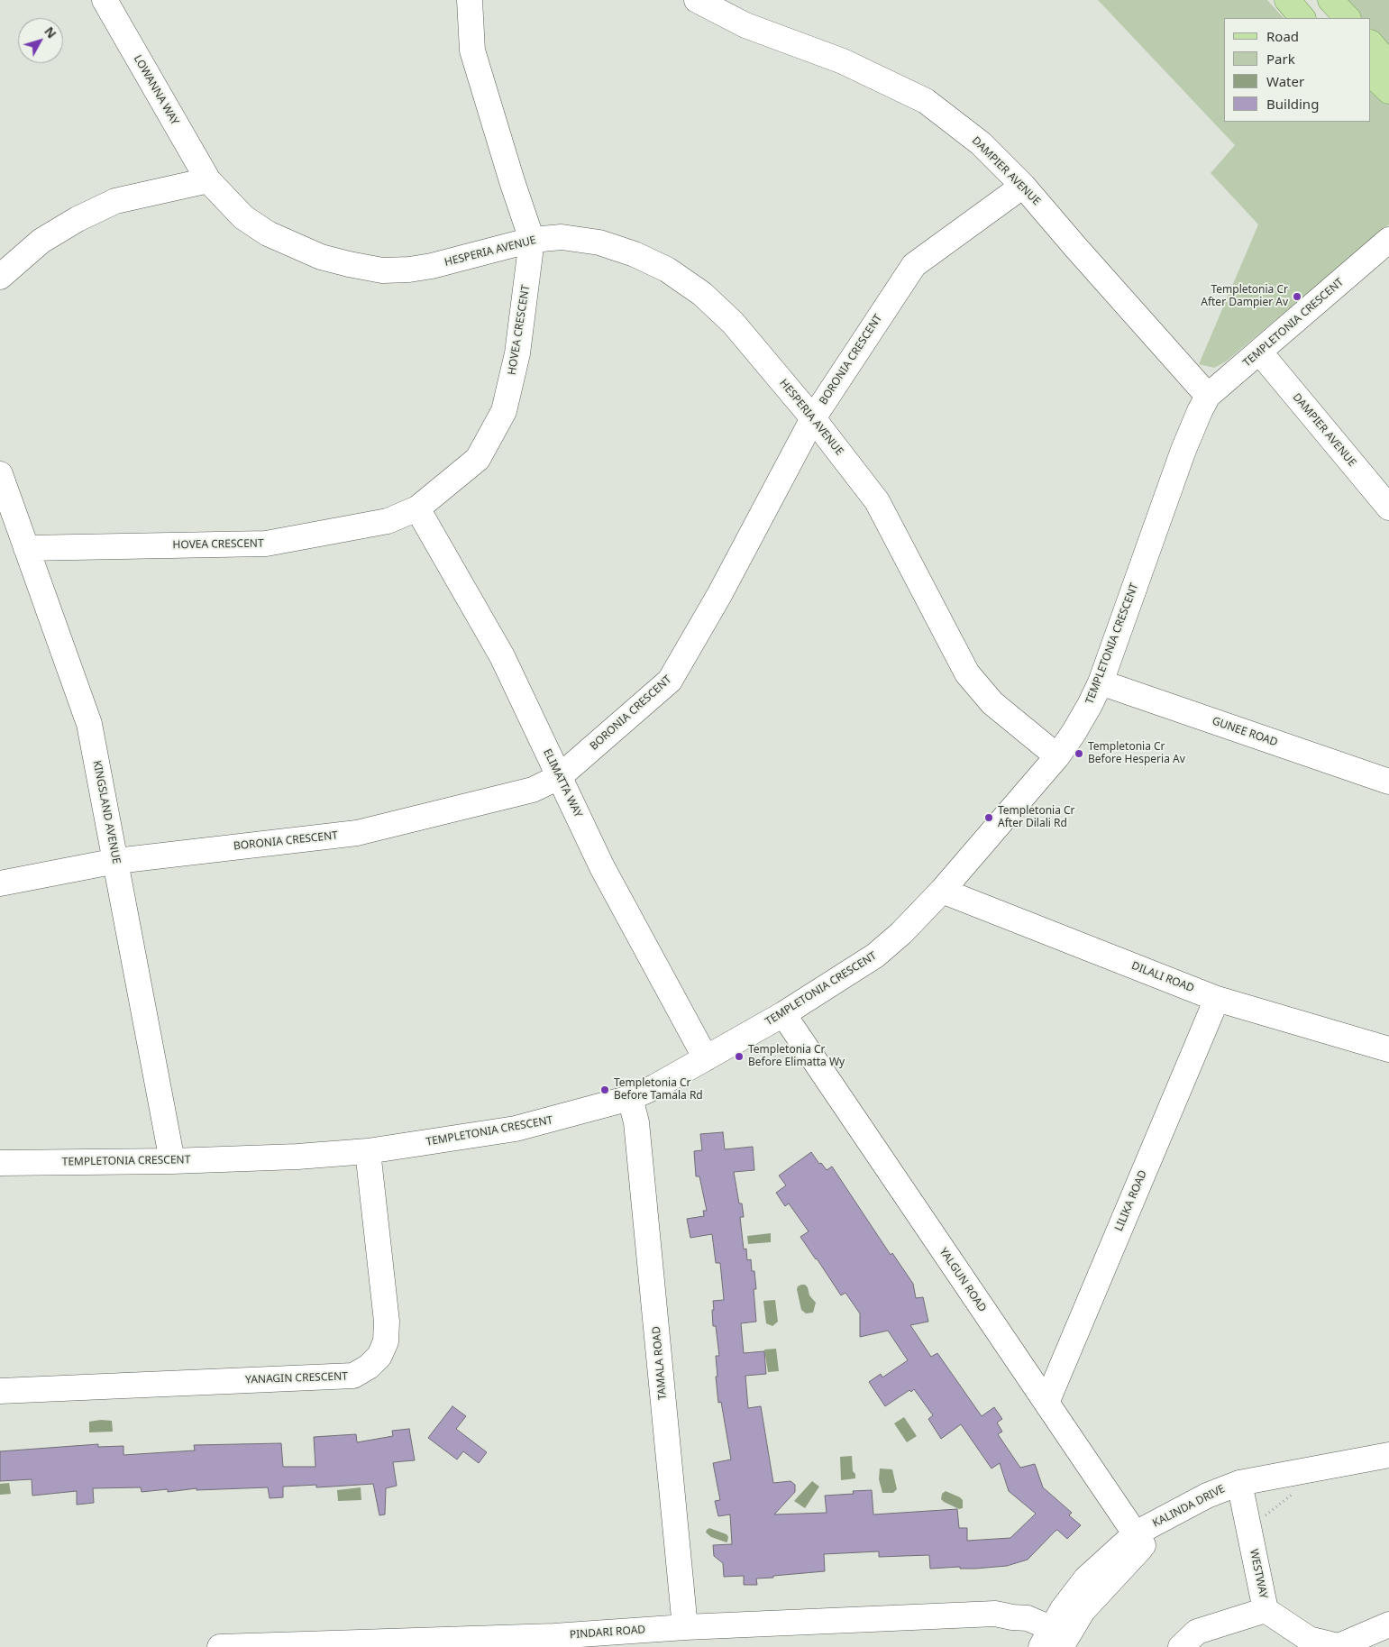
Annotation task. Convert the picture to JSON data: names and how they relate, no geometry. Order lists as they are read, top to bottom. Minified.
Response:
{"streets":{"street":["LOWANNA WAY","DAMPIER AVENUE","HESPERIA AVENUE","TEMPLETONIA CRESCENT","HOVEA CRESCENT","BORONIA CRESCENT","GUNEE ROAD","ELIMATTA WAY","KINGSLAND AVENUE","DILALI ROAD","LILIKA ROAD","YALGUN ROAD","TAMALA ROAD","YANAGIN CRESCENT","KALINDA DRIVE","WESTWAY","PINDARI ROAD"]},"crossings":[["LOWANNA WAY","HESPERIA AVENUE"],["DAMPIER AVENUE","TEMPLETONIA CRESCENT"],["DAMPIER AVENUE","BORONIA CRESCENT"],["HESPERIA AVENUE","TEMPLETONIA CRESCENT"],["HESPERIA AVENUE","HOVEA CRESCENT"],["HESPERIA AVENUE","BORONIA CRESCENT"],["TEMPLETONIA CRESCENT","GUNEE ROAD"],["TEMPLETONIA CRESCENT","ELIMATTA WAY"],["TEMPLETONIA CRESCENT","KINGSLAND AVENUE"],["TEMPLETONIA CRESCENT","DILALI ROAD"],["TEMPLETONIA CRESCENT","YALGUN ROAD"],["TEMPLETONIA CRESCENT","TAMALA ROAD"],["TEMPLETONIA CRESCENT","YANAGIN CRESCENT"],["HOVEA CRESCENT","ELIMATTA WAY"],["HOVEA CRESCENT","KINGSLAND AVENUE"],["BORONIA CRESCENT","ELIMATTA WAY"],["BORONIA CRESCENT","KINGSLAND AVENUE"],["DILALI ROAD","LILIKA ROAD"],["LILIKA ROAD","YALGUN ROAD"],["YALGUN ROAD","KALINDA DRIVE"],["TAMALA ROAD","PINDARI ROAD"],["KALINDA DRIVE","WESTWAY"],["KALINDA DRIVE","PINDARI ROAD"]],"places":["Templetonia Cr After Dampier Av","Templetonia Cr Before Hesperia Av","Templetonia Cr After Dilali Rd","Templetonia Cr Before Elimatta Wy","Templetonia Cr Before Tamala Rd"],"legend":["Road","Park","Water","Building"],"north":"top right"}
